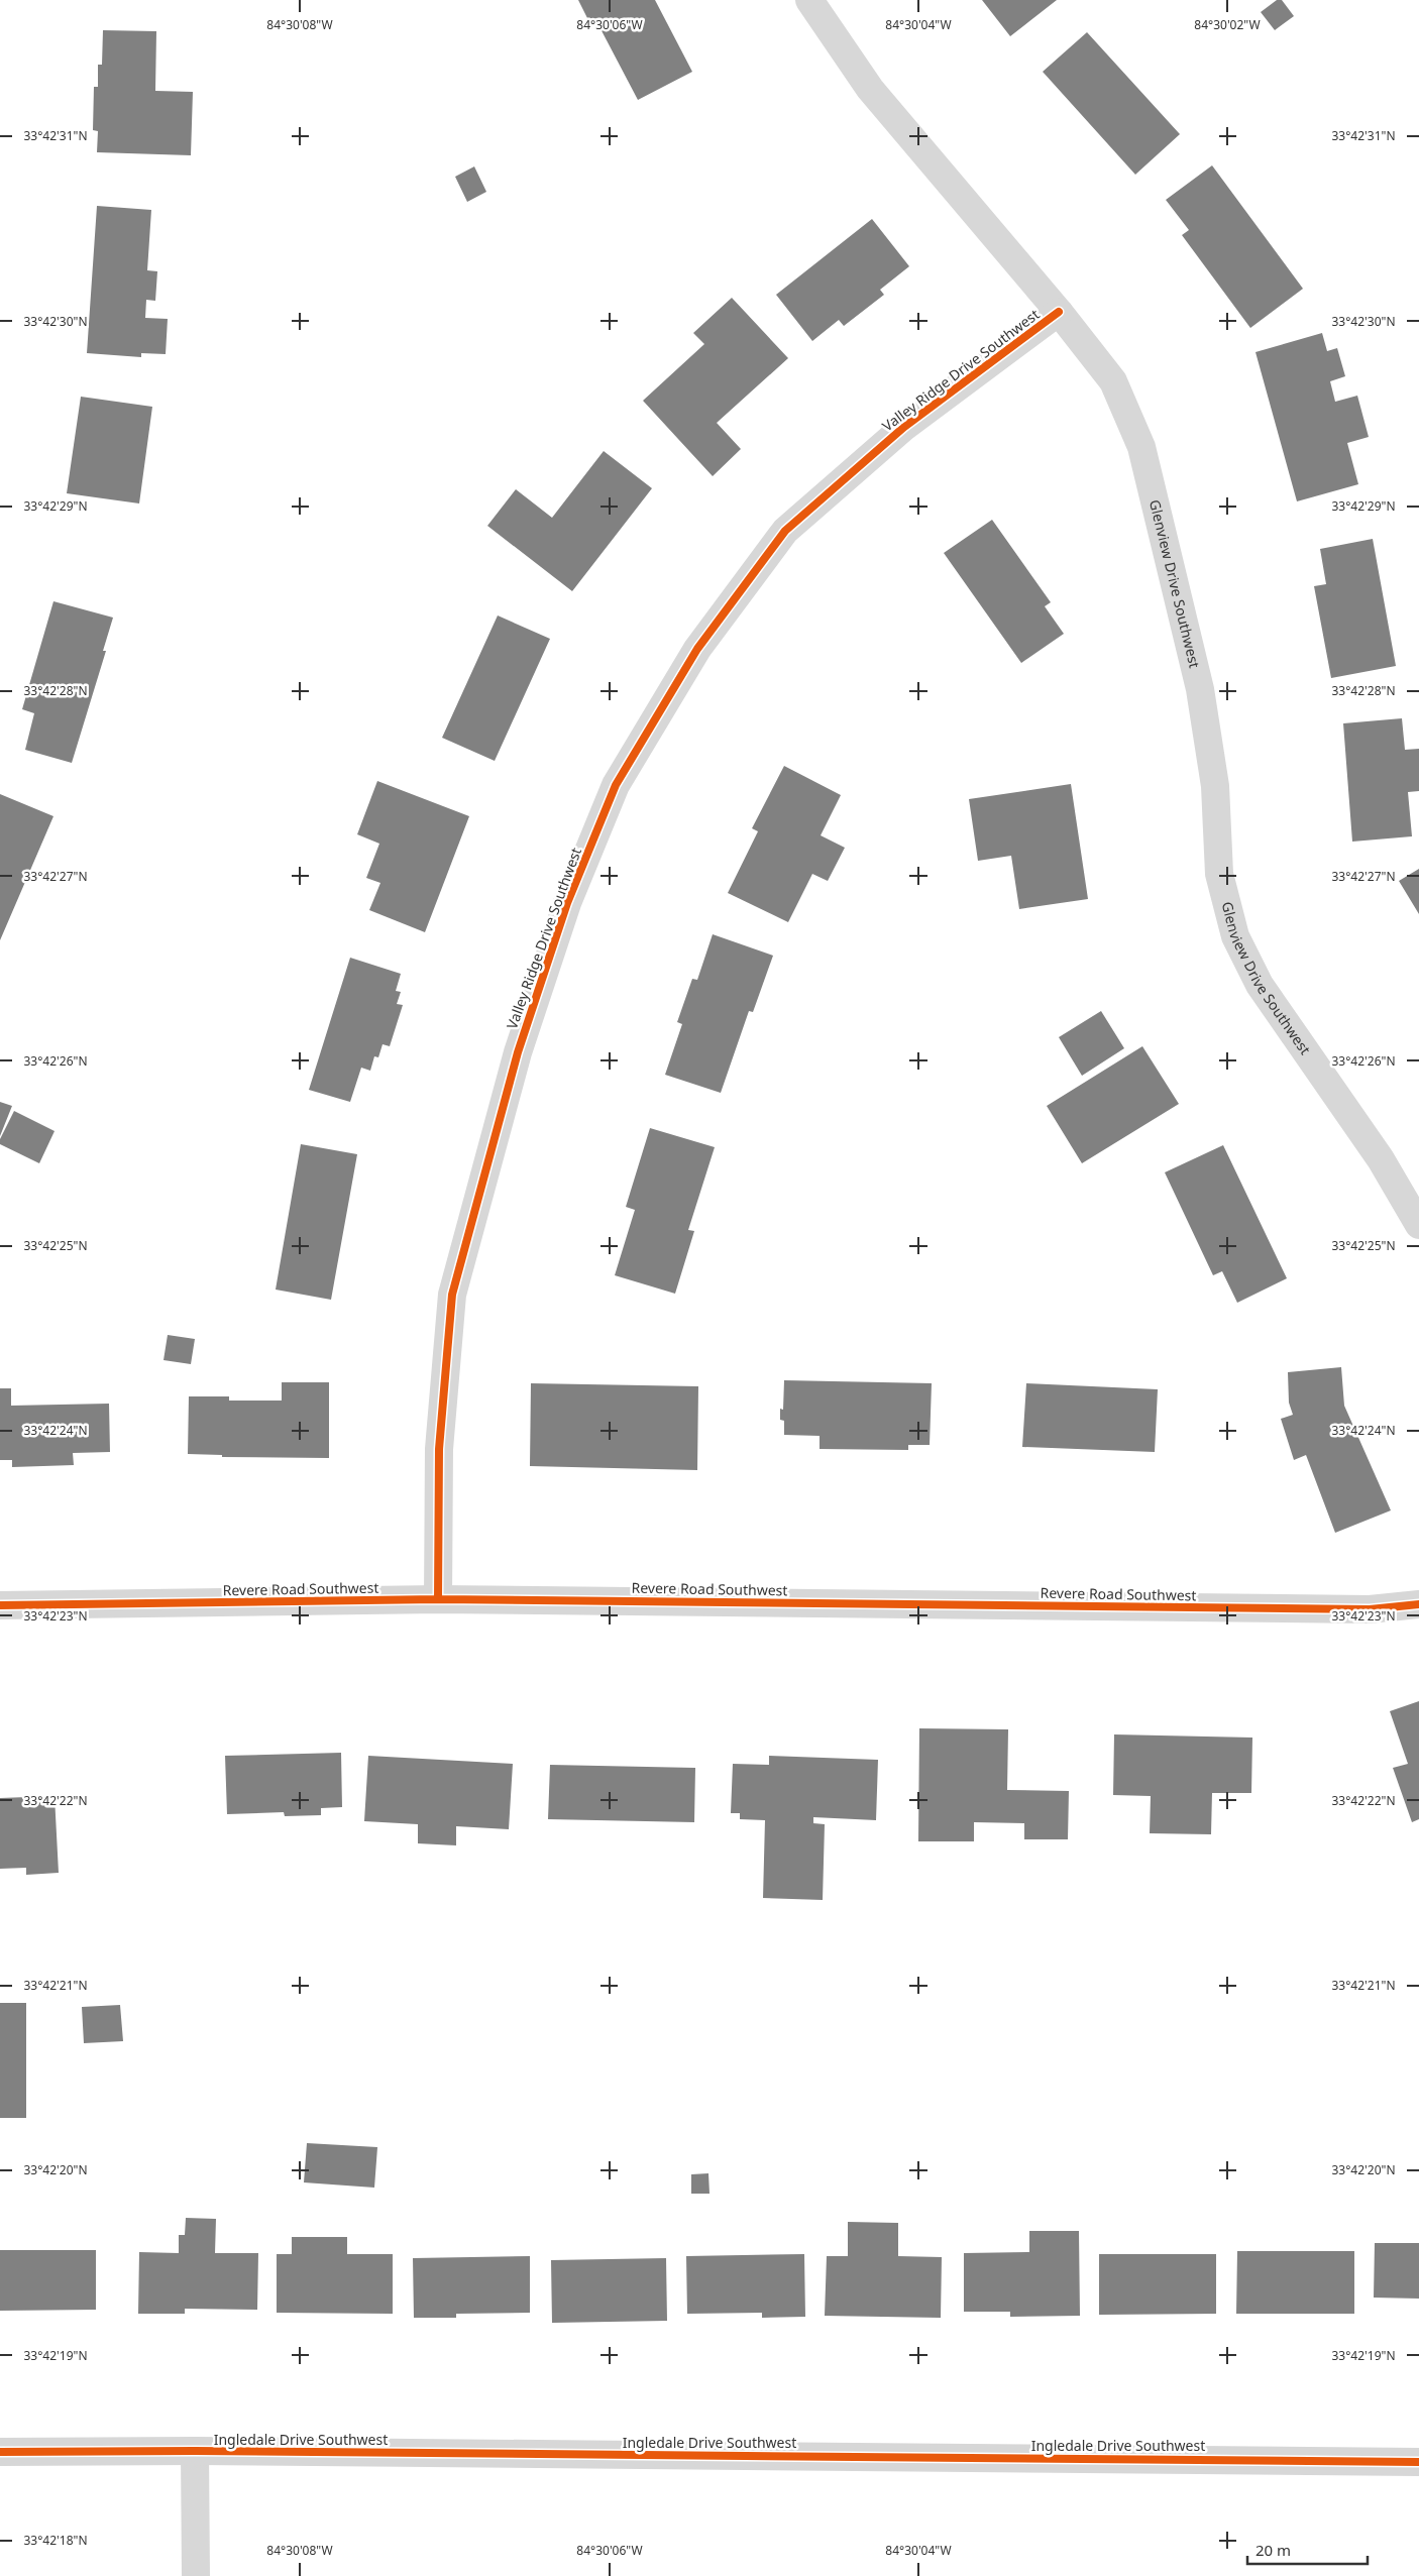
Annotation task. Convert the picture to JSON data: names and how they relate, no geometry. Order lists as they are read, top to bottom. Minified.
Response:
{"streets":{"street":["Valley Ridge Drive Southwest","Glenview Drive Southwest","Revere Road Southwest","Ingledale Drive Southwest"]},"crossings":[["Valley Ridge Drive Southwest","Glenview Drive Southwest"],["Valley Ridge Drive Southwest","Revere Road Southwest"]],"scale_bar":"20 m","coordinates":["84°30'08\"W","84°30'06\"W","84°30'04\"W","84°30'02\"W","33°42'31\"N","33°42'30\"N","33°42'29\"N","33°42'28\"N","33°42'27\"N","33°42'26\"N","33°42'25\"N","33°42'24\"N","33°42'23\"N","33°42'22\"N","33°42'21\"N","33°42'20\"N","33°42'19\"N","33°42'18\"N"]}
